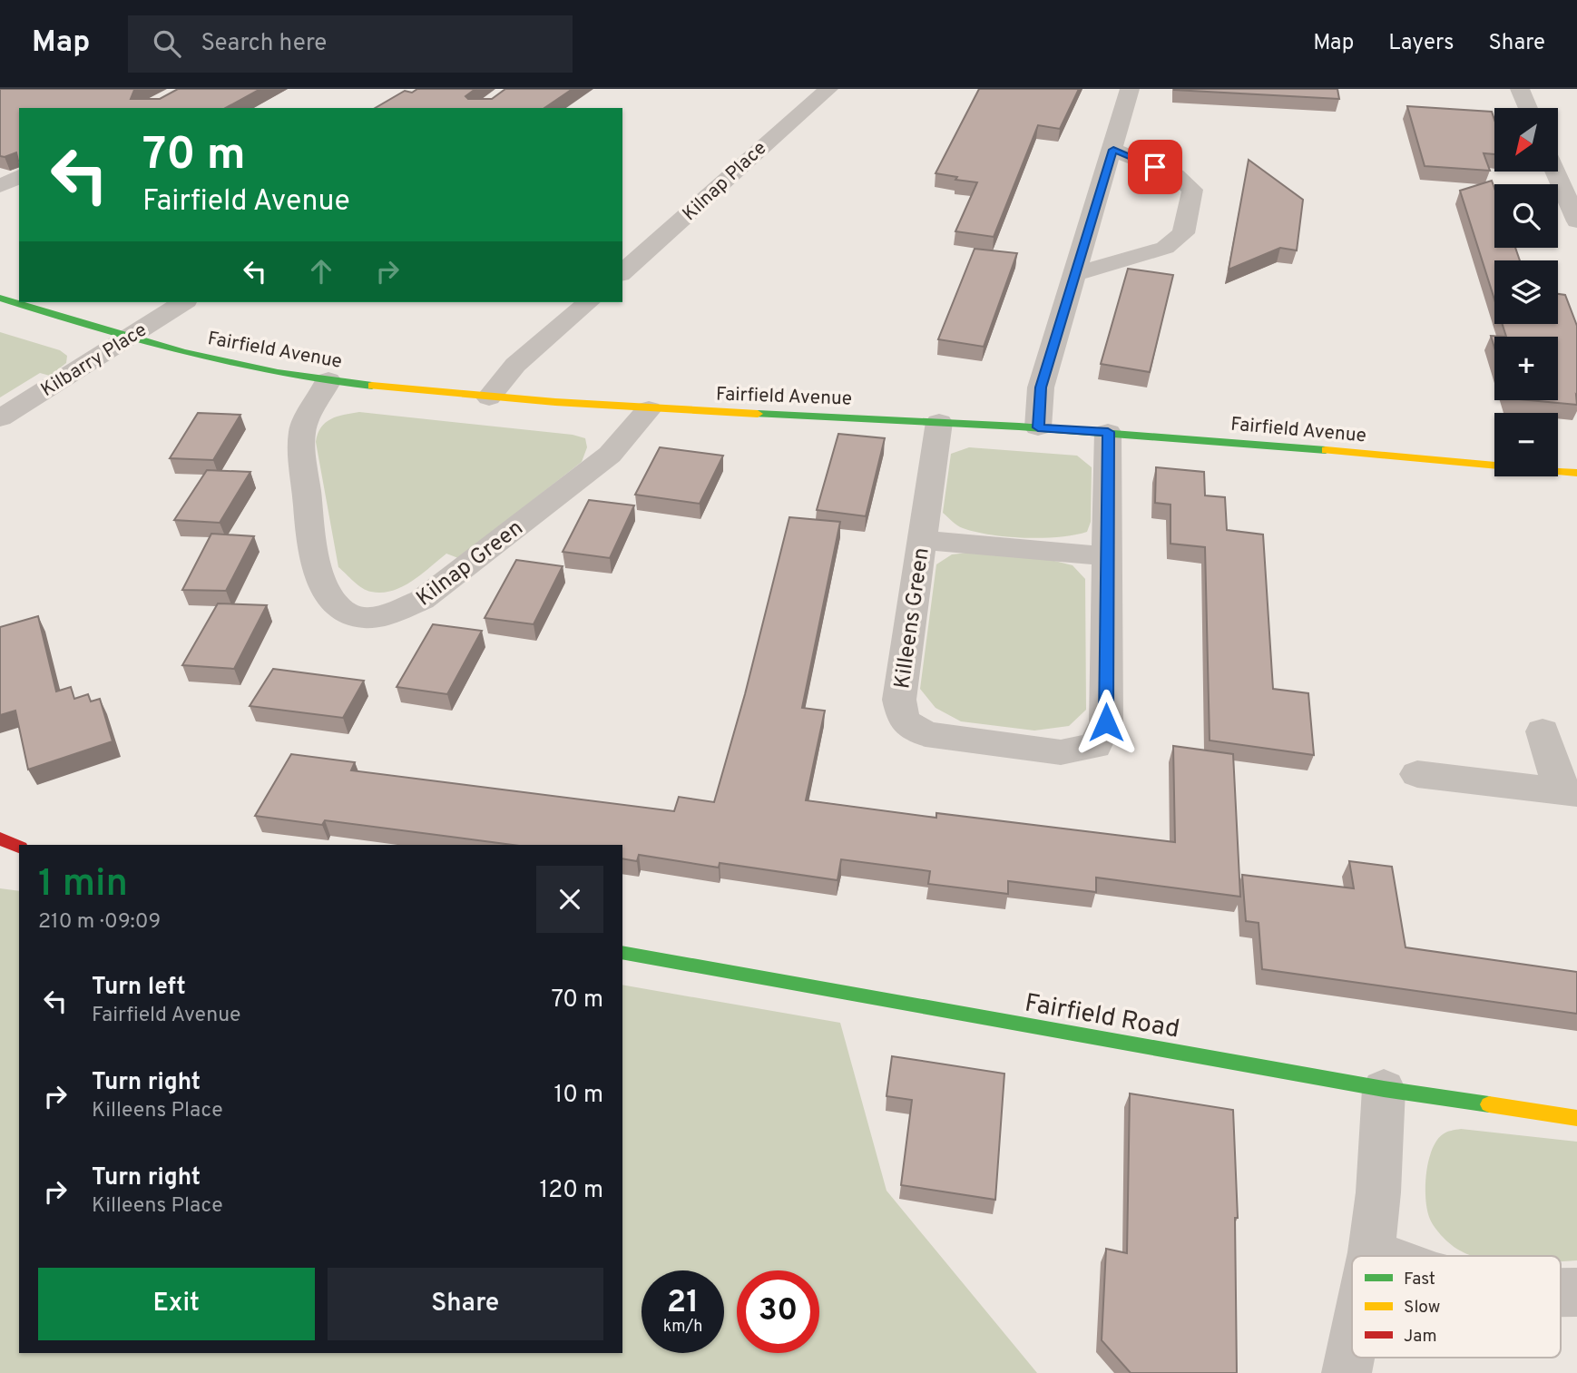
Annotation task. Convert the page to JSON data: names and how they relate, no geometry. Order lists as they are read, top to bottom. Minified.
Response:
{"streets":{"street":["Kilnap Place","Fairfield Avenue","Kilbarry Place","Kilnap Green","Killeens Green","Fairfield Road"]},"crossings":[["Fairfield Avenue","Kilbarry Place"],["Fairfield Avenue","Kilnap Green"],["Fairfield Avenue","Killeens Green"]],"legend":["Fast","Slow","Jam"],"north":"bottom left","page":{"header":"Map","search":"Search here","nav":["Map","Layers","Share"],"map_buttons":["+","−"],"turn":["70 m","Fairfield Avenue"],"heading":["1 min","210 m · 09:09"],"list":[{"name":"Turn left","note":"Fairfield Avenue","value":"70 m"},{"name":"Turn right","note":"Killeens Place","value":"10 m"},{"name":"Turn right","note":"Killeens Place","value":"120 m"}],"buttons":["Exit","Share"],"speed":"21 km/h","limit":"30"}}
